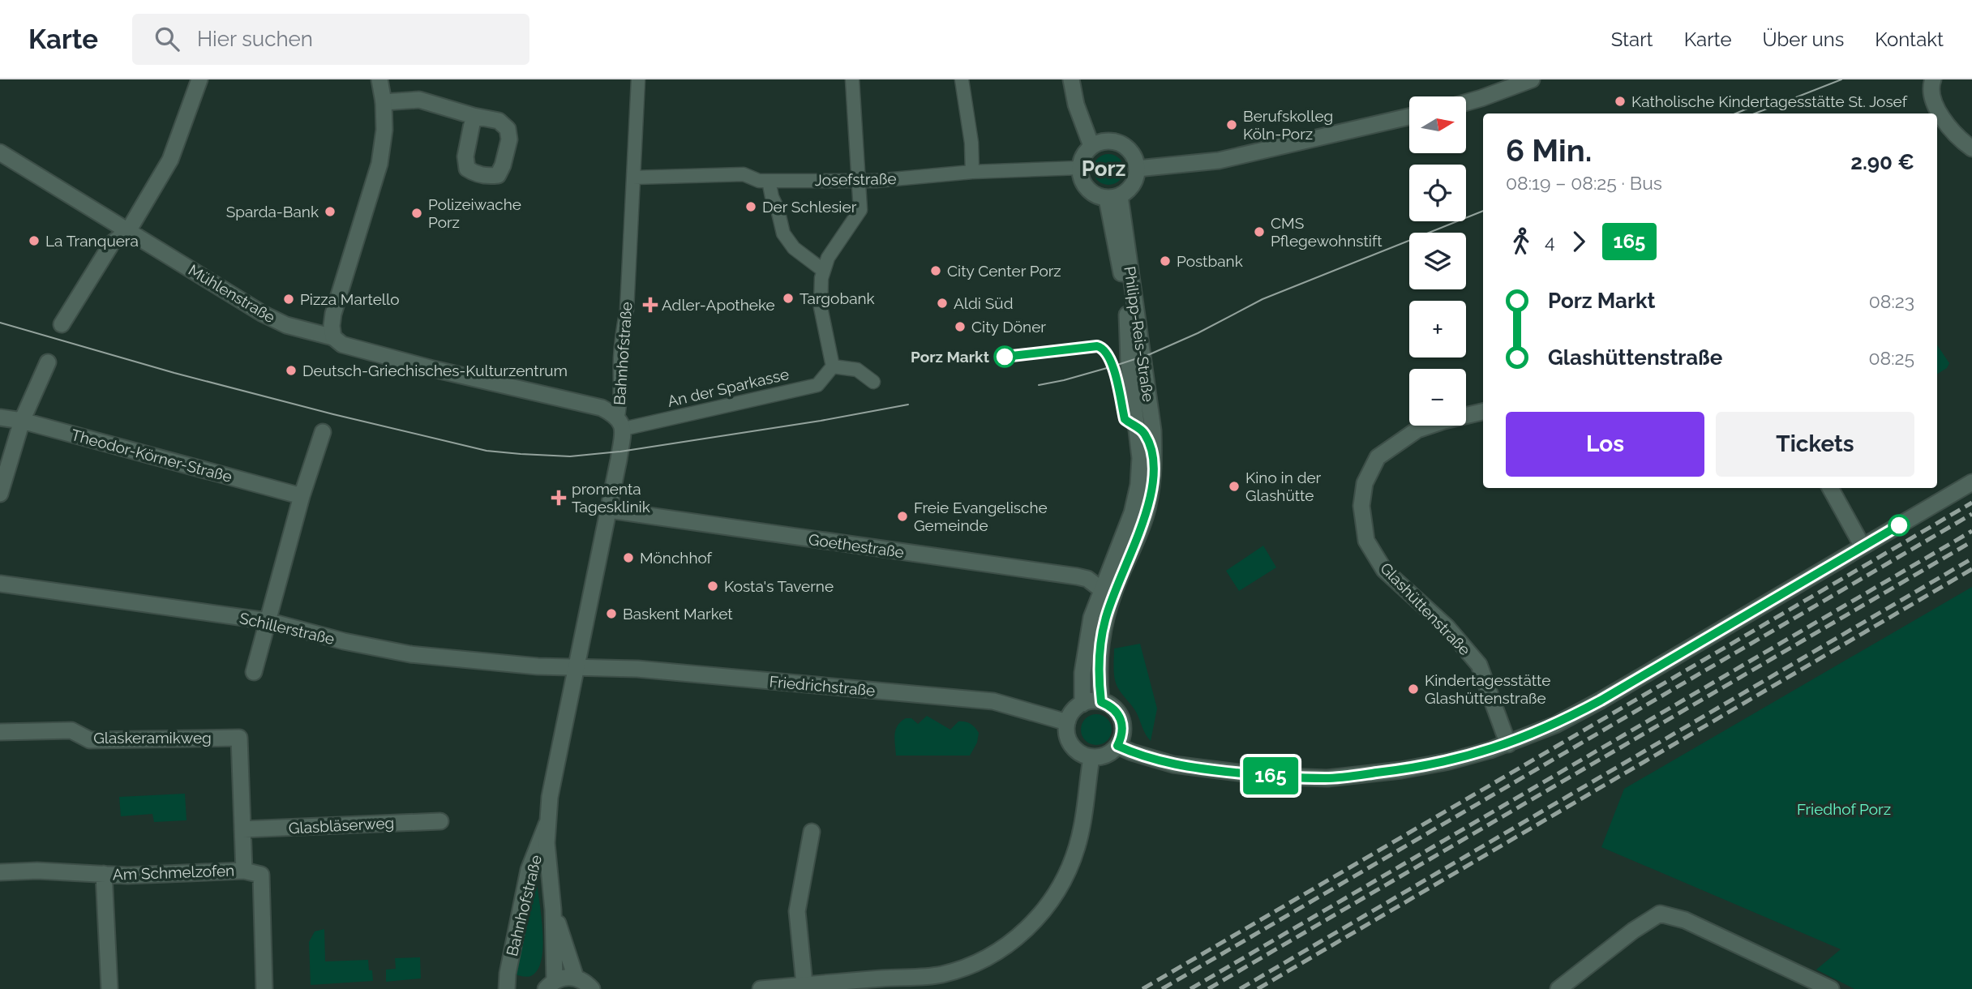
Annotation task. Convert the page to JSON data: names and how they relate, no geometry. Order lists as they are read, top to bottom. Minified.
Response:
{"streets":{"street":["Josefstraße","Mühlenstraße","Philipp-Reis-Straße","Bahnhofstraße","An der Sparkasse","Theodor-Körner-Straße","Goethestraße","Glashüttenstraße","Schillerstraße","Friedrichstraße","Glaskeramikweg","Glasbläserweg","Am Schmelzofen"]},"crossings":[["Josefstraße","Philipp-Reis-Straße"],["Josefstraße","Bahnhofstraße"],["Mühlenstraße","Bahnhofstraße"],["Mühlenstraße","An der Sparkasse"],["Philipp-Reis-Straße","Goethestraße"],["Philipp-Reis-Straße","Friedrichstraße"],["Bahnhofstraße","An der Sparkasse"],["Bahnhofstraße","Goethestraße"],["Bahnhofstraße","Schillerstraße"],["Bahnhofstraße","Friedrichstraße"],["Schillerstraße","Friedrichstraße"],["Glaskeramikweg","Glasbläserweg"]],"districts":["Porz"],"parks":["Friedhof Porz"],"places":{"other":["Katholische Kindertagesstätte St. Josef","Berufskolleg Köln-Porz","Der Schlesier","Sparda-Bank","Polizeiwache Porz","CMS Pflegewohnstift","La Tranquera","Postbank","City Center Porz","Targobank","Pizza Martello","Aldi Süd","City Döner","Porz Markt","Deutsch-Griechisches-Kulturzentrum","Kino in der Glashütte","Freie Evangelische Gemeinde","Mönchhof","Kosta's Taverne","Baskent Market","Kindertagesstätte Glashüttenstraße"],"health":["Adler-Apotheke","promenta Tagesklinik"]},"lines":["bus line 165"],"north":"right","page":{"header":"Karte","search":"Hier suchen","nav":["Start","Karte","Über uns","Kontakt"],"on_map":"165","map_buttons":["+","−"],"heading":["6 Min.","08:19 – 08:25 · Bus","2.90 €"],"legs":["4","165"],"list":[{"name":"Porz Markt","value":"08:23"},{"name":"Glashüttenstraße","value":"08:25"}],"buttons":["Los","Tickets"]}}
